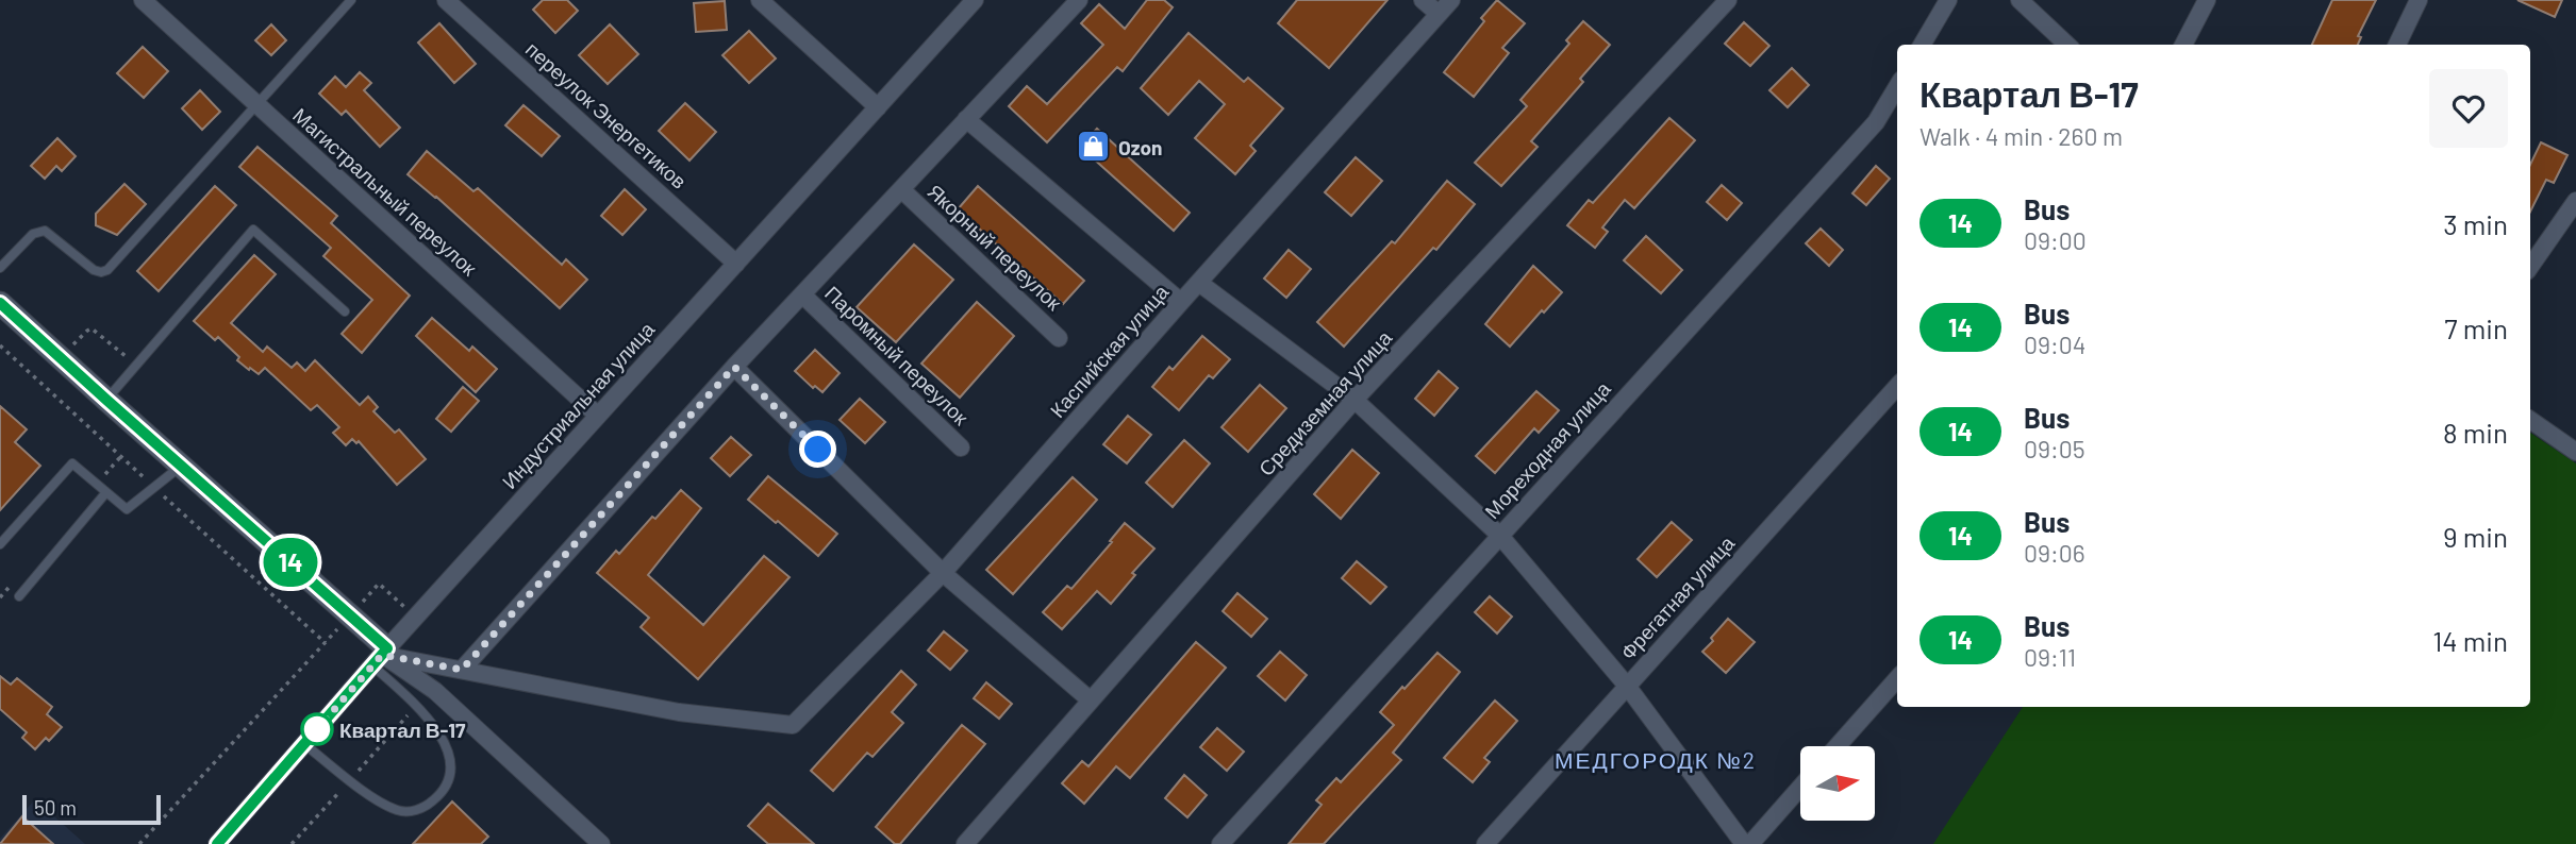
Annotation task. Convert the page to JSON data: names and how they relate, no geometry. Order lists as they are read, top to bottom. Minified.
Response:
{"streets":{"street":["переулок Энергетиков","Магистральный переулок","Якорный переулок","Каспийская улица","Паромный переулок","Средиземная улица","Индустриальная улица","Мореходная улица","Фрегатная улица"]},"crossings":[["переулок Энергетиков","Индустриальная улица"],["Магистральный переулок","Индустриальная улица"]],"districts":["МЕДГОРОДК №2"],"places":{"shop":["Ozon"],"other":["Квартал В-17"]},"lines":["bus line 14"],"scale_bar":"50 m","north":"right","page":{"on_map":"14","heading":["Квартал В-17","Walk · 4 min · 260 m"],"list":[{"mark":"14","name":"Bus","note":"09:00","value":"3 min"},{"mark":"14","name":"Bus","note":"09:04","value":"7 min"},{"mark":"14","name":"Bus","note":"09:05","value":"8 min"},{"mark":"14","name":"Bus","note":"09:06","value":"9 min"},{"mark":"14","name":"Bus","note":"09:11","value":"14 min"}],"scale":"50 m"}}
